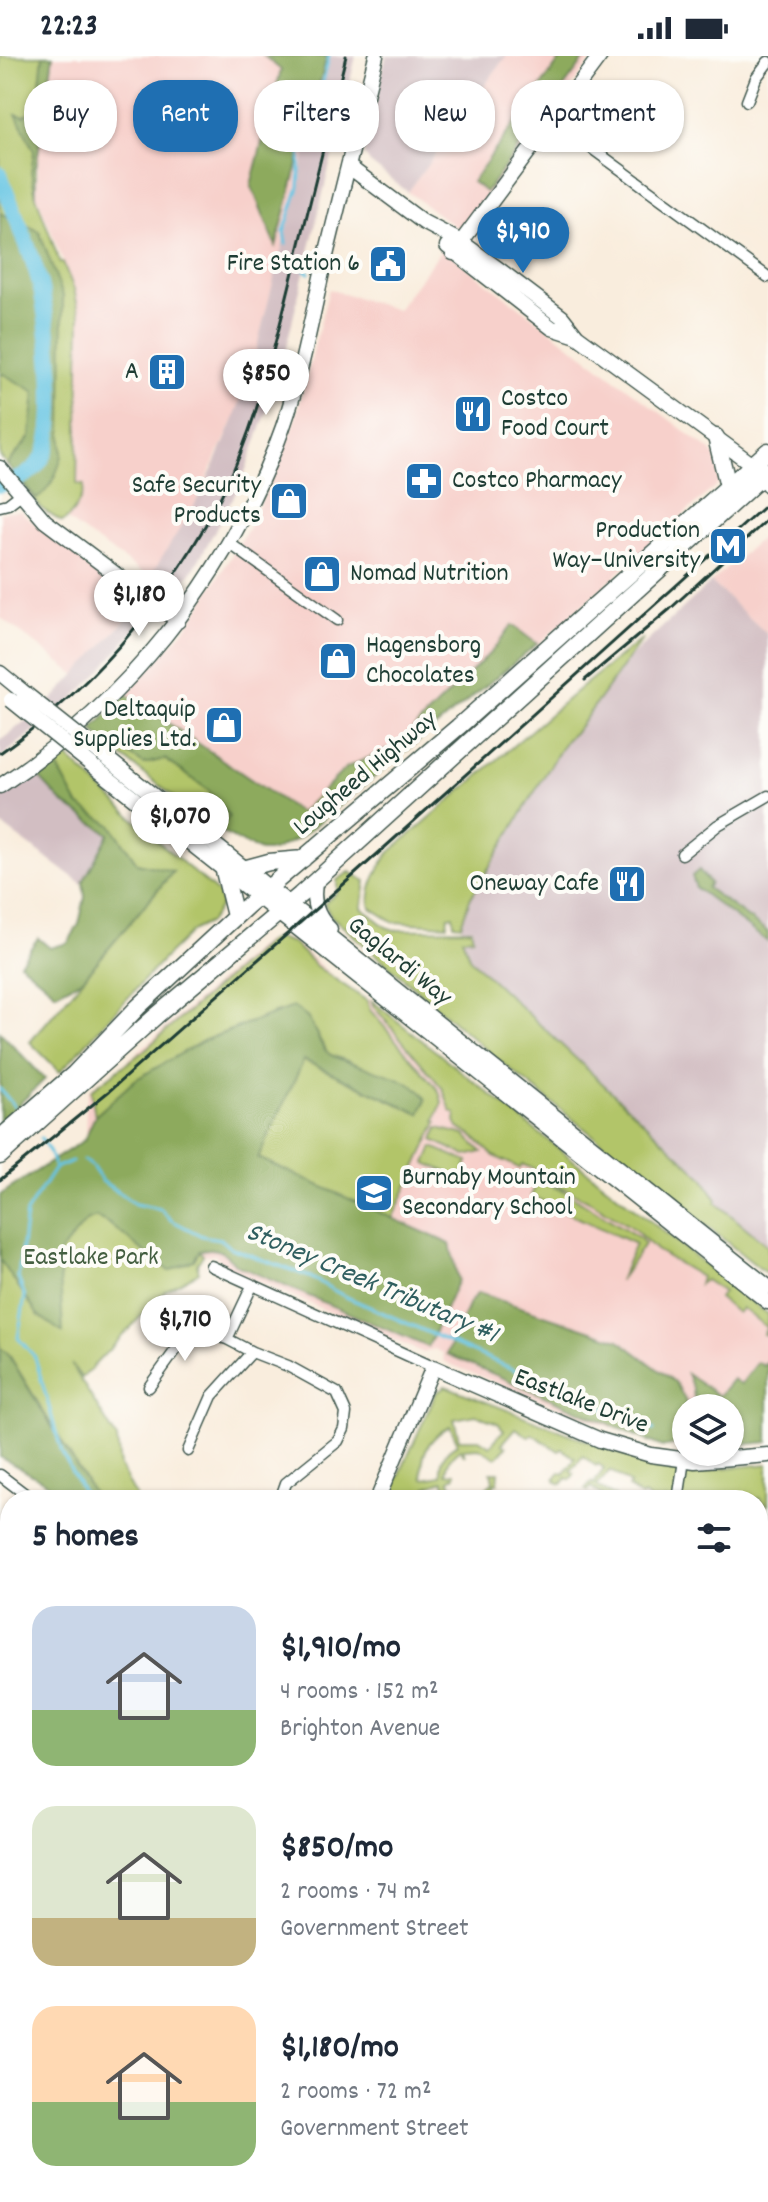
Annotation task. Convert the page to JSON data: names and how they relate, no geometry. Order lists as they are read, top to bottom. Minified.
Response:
{"streets":{"main road":["Lougheed Highway"],"street":["Gaglardi Way","Eastlake Drive"]},"crossings":[["Lougheed Highway","Gaglardi Way"]],"water":["Stoney Creek Tributary #1"],"parks":["Eastlake Park"],"places":{"public building":["Fire Station 6"],"building":["A"],"restaurant":["Costco Food Court","Oneway Cafe"],"pharmacy":["Costco Pharmacy"],"shop":["Safe Security Products","Nomad Nutrition","Hagensborg Chocolates","Deltaquip Supplies Ltd."],"metro station":["Production Way–University"],"school or university":["Burnaby Mountain Secondary School"]},"page":{"status":"22:23","chip":["Buy","Rent","Filters","New","Apartment"],"price":["$1,910","$850","$1,180","$1,070","$1,710"],"heading":"5 homes","list":[{"name":"$1,910/mo","note":"4 rooms · 152 m² · Brighton Avenue"},{"name":"$850/mo","note":"2 rooms · 74 m² · Government Street"},{"name":"$1,180/mo","note":"2 rooms · 72 m² · Government Street"}]}}
